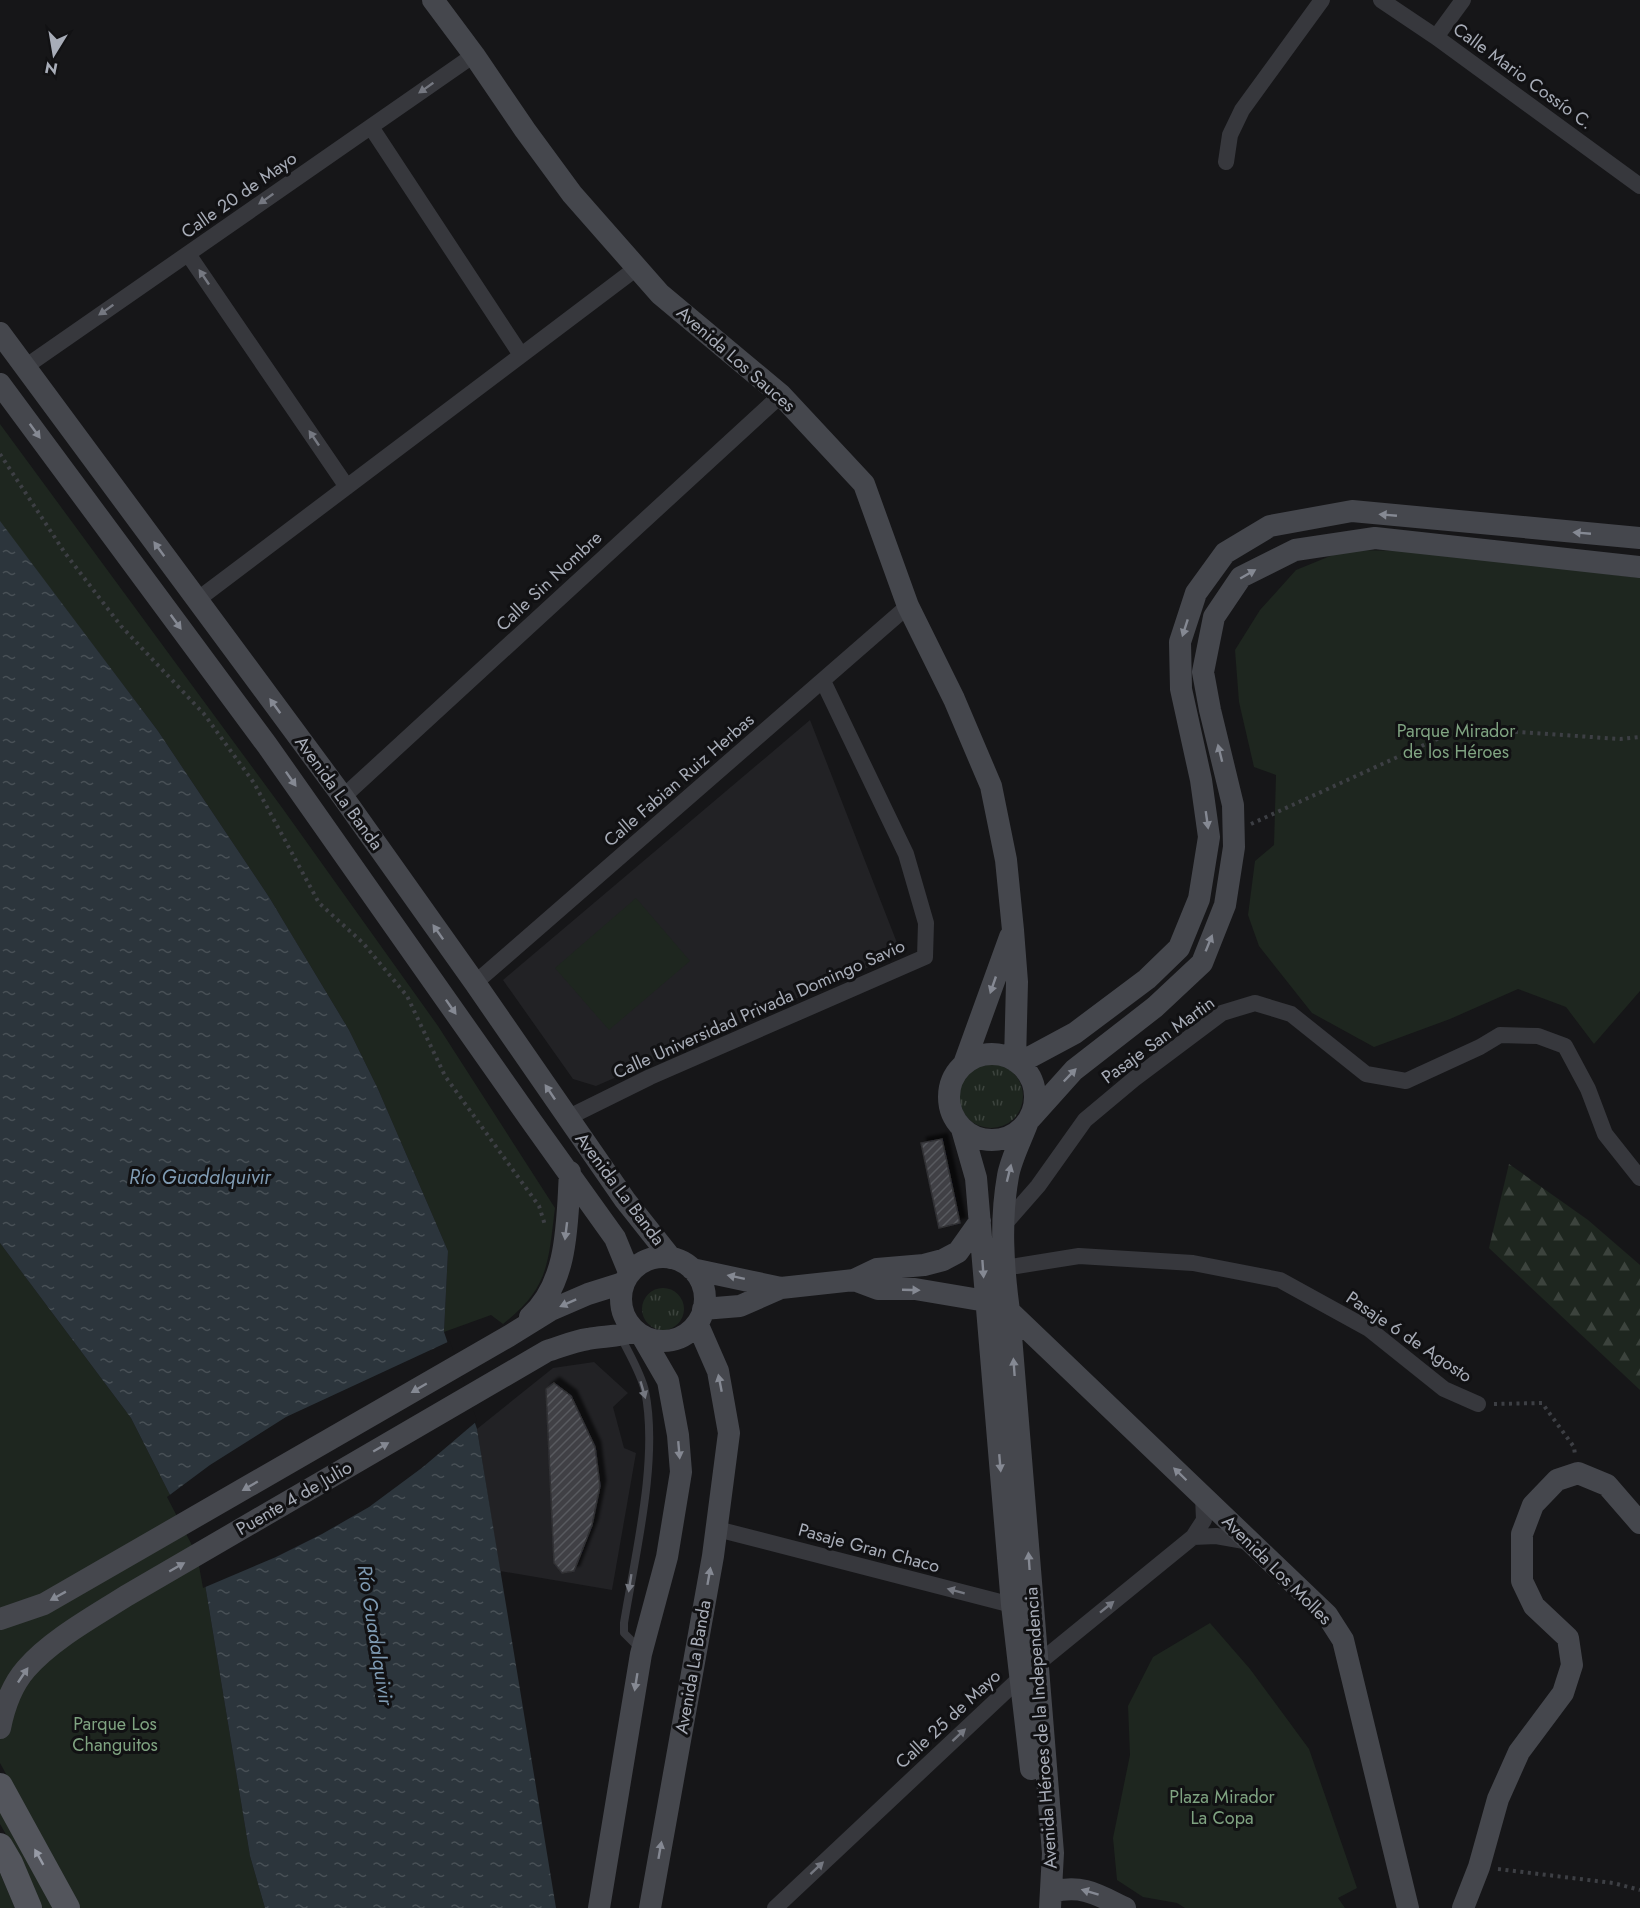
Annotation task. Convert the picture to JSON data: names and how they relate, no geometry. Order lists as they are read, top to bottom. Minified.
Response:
{"streets":{"street":["Calle Mario Cossío C.","Calle 20 de Mayo","Avenida Los Sauces","Calle Sin Nombre","Calle Fabian Ruiz Herbas","Avenida La Banda","Calle Universidad Privada Domingo Savio","Pasaje San Martin","Pasaje 6 de Agosto","Puente 4 de Julio","Pasaje Gran Chaco","Avenida Los Molles","Calle 25 de Mayo","Avenida Héroes de la Independencia"]},"crossings":[["Calle 20 de Mayo","Avenida Los Sauces"],["Calle 20 de Mayo","Avenida La Banda"],["Avenida Los Sauces","Calle Sin Nombre"],["Avenida Los Sauces","Calle Fabian Ruiz Herbas"],["Avenida Los Sauces","Avenida Héroes de la Independencia"],["Calle Sin Nombre","Avenida La Banda"],["Calle Fabian Ruiz Herbas","Avenida La Banda"],["Calle Fabian Ruiz Herbas","Calle Universidad Privada Domingo Savio"],["Avenida La Banda","Calle Universidad Privada Domingo Savio"],["Avenida La Banda","Puente 4 de Julio"],["Avenida La Banda","Pasaje Gran Chaco"],["Pasaje San Martin","Avenida Héroes de la Independencia"],["Pasaje 6 de Agosto","Avenida Héroes de la Independencia"],["Pasaje Gran Chaco","Avenida Héroes de la Independencia"],["Avenida Los Molles","Avenida Héroes de la Independencia"],["Calle 25 de Mayo","Avenida Héroes de la Independencia"]],"one_way":["Calle 20 de Mayo","Pasaje Gran Chaco","Avenida Los Molles","Calle 25 de Mayo"],"water":["Río Guadalquivir"],"parks":["Parque Mirador de los Héroes","Parque Los Changuitos","Plaza Mirador La Copa"],"north":"bottom"}
